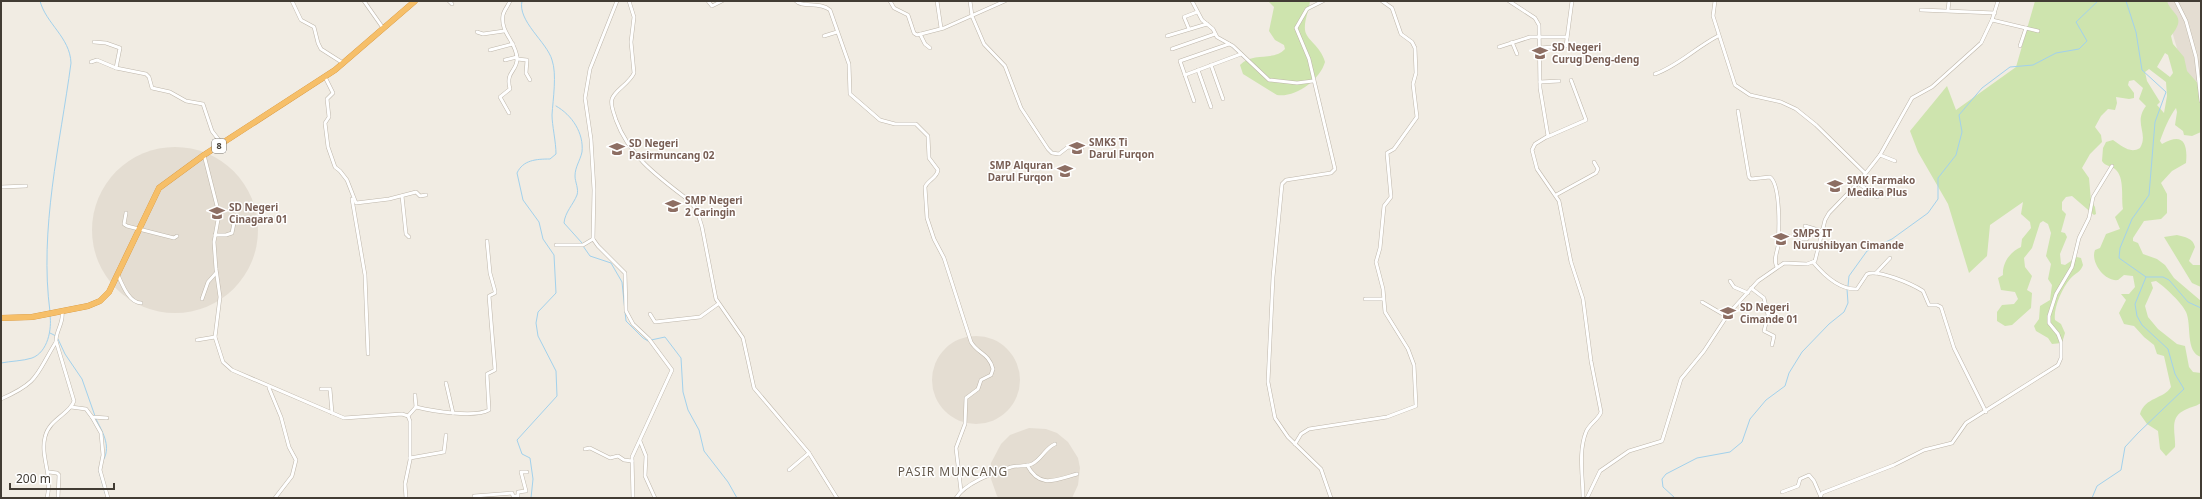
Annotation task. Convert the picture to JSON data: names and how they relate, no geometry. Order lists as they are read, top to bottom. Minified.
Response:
{"streets":{"highway":["8"]},"districts":["PASIR MUNCANG"],"places":{"school or university":["SD Negeri Curug Deng-deng","SMKS Ti Darul Furqon","SD Negeri Pasirmuncang 02","SMP Alquran Darul Furqon","SMK Farmako Medika Plus","SMP Negeri 2 Caringin","SD Negeri Cinagara 01","SMPS IT Nurushibyan Cimande","SD Negeri Cimande 01"]},"scale_bar":"200 m"}
